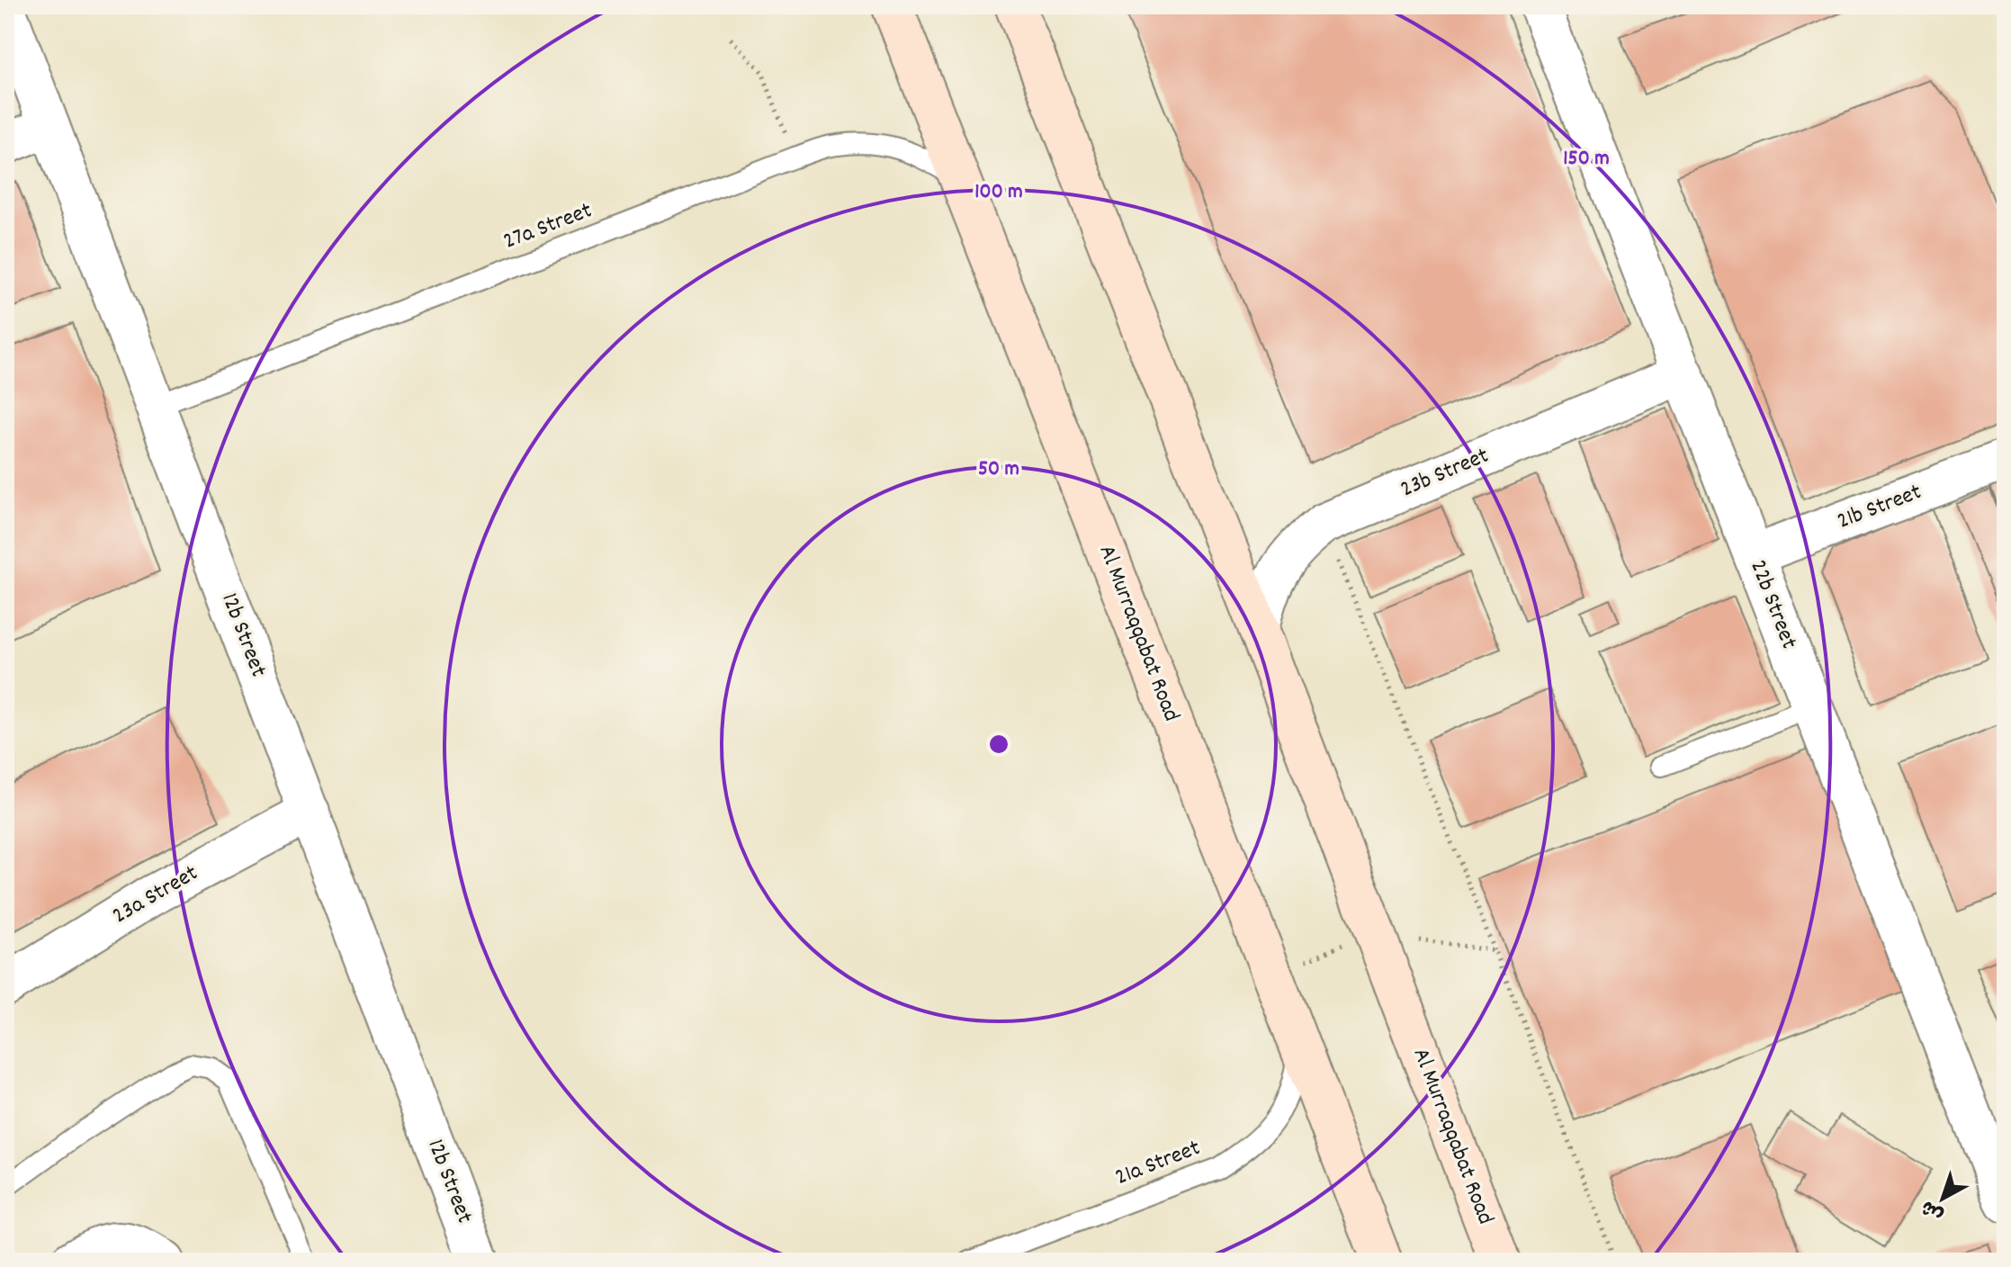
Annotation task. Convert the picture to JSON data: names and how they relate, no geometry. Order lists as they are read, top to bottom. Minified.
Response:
{"streets":{"street":["23b Street","21b Street","22b Street","Al Murraqqabat Road","12b Street","23a Street"],"lane":["27a Street","21a Street"]},"crossings":[["27a Street","Al Murraqqabat Road"],["27a Street","12b Street"],["23b Street","22b Street"],["23b Street","Al Murraqqabat Road"],["21b Street","22b Street"],["Al Murraqqabat Road","21a Street"],["12b Street","23a Street"]],"north":"bottom left","rings":["150 m","100 m","50 m"]}
